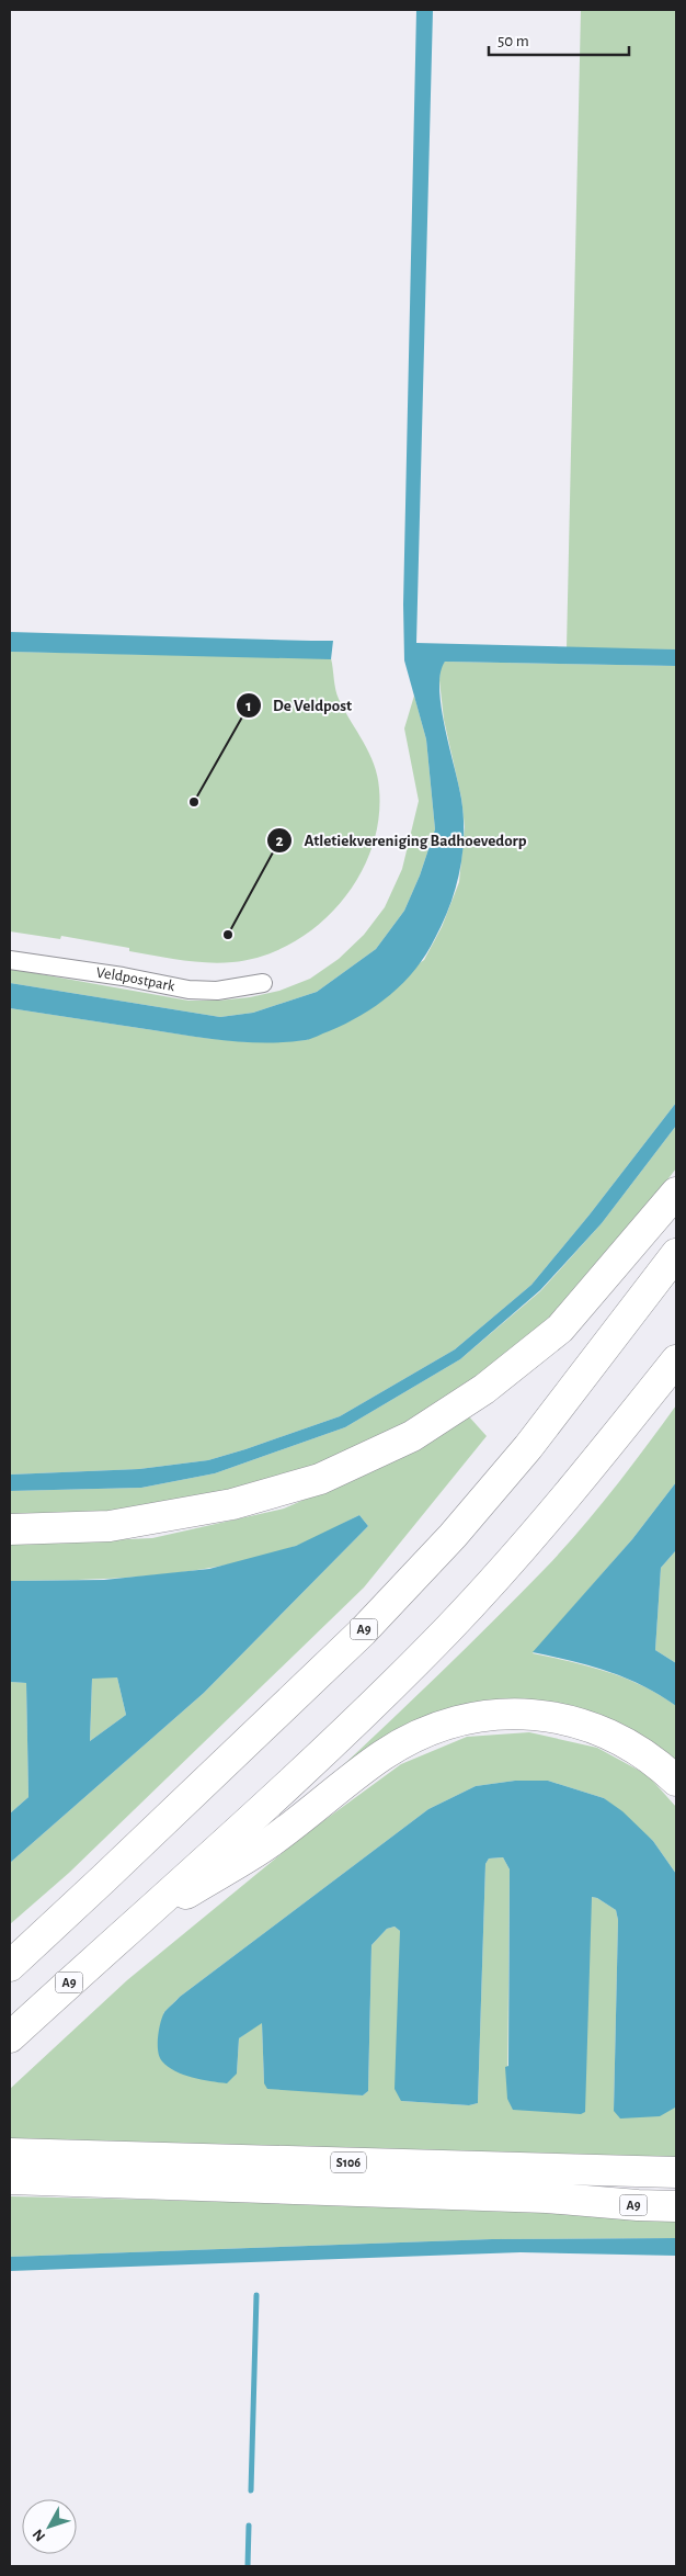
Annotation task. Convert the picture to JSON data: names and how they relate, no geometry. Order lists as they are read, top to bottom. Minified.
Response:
{"streets":{"highway":["A9","S106"],"street":["Veldpostpark"]},"crossings":[["A9","S106"]],"places":["De Veldpost","Atletiekvereniging Badhoevedorp"],"scale_bar":"50 m","north":"bottom left"}
